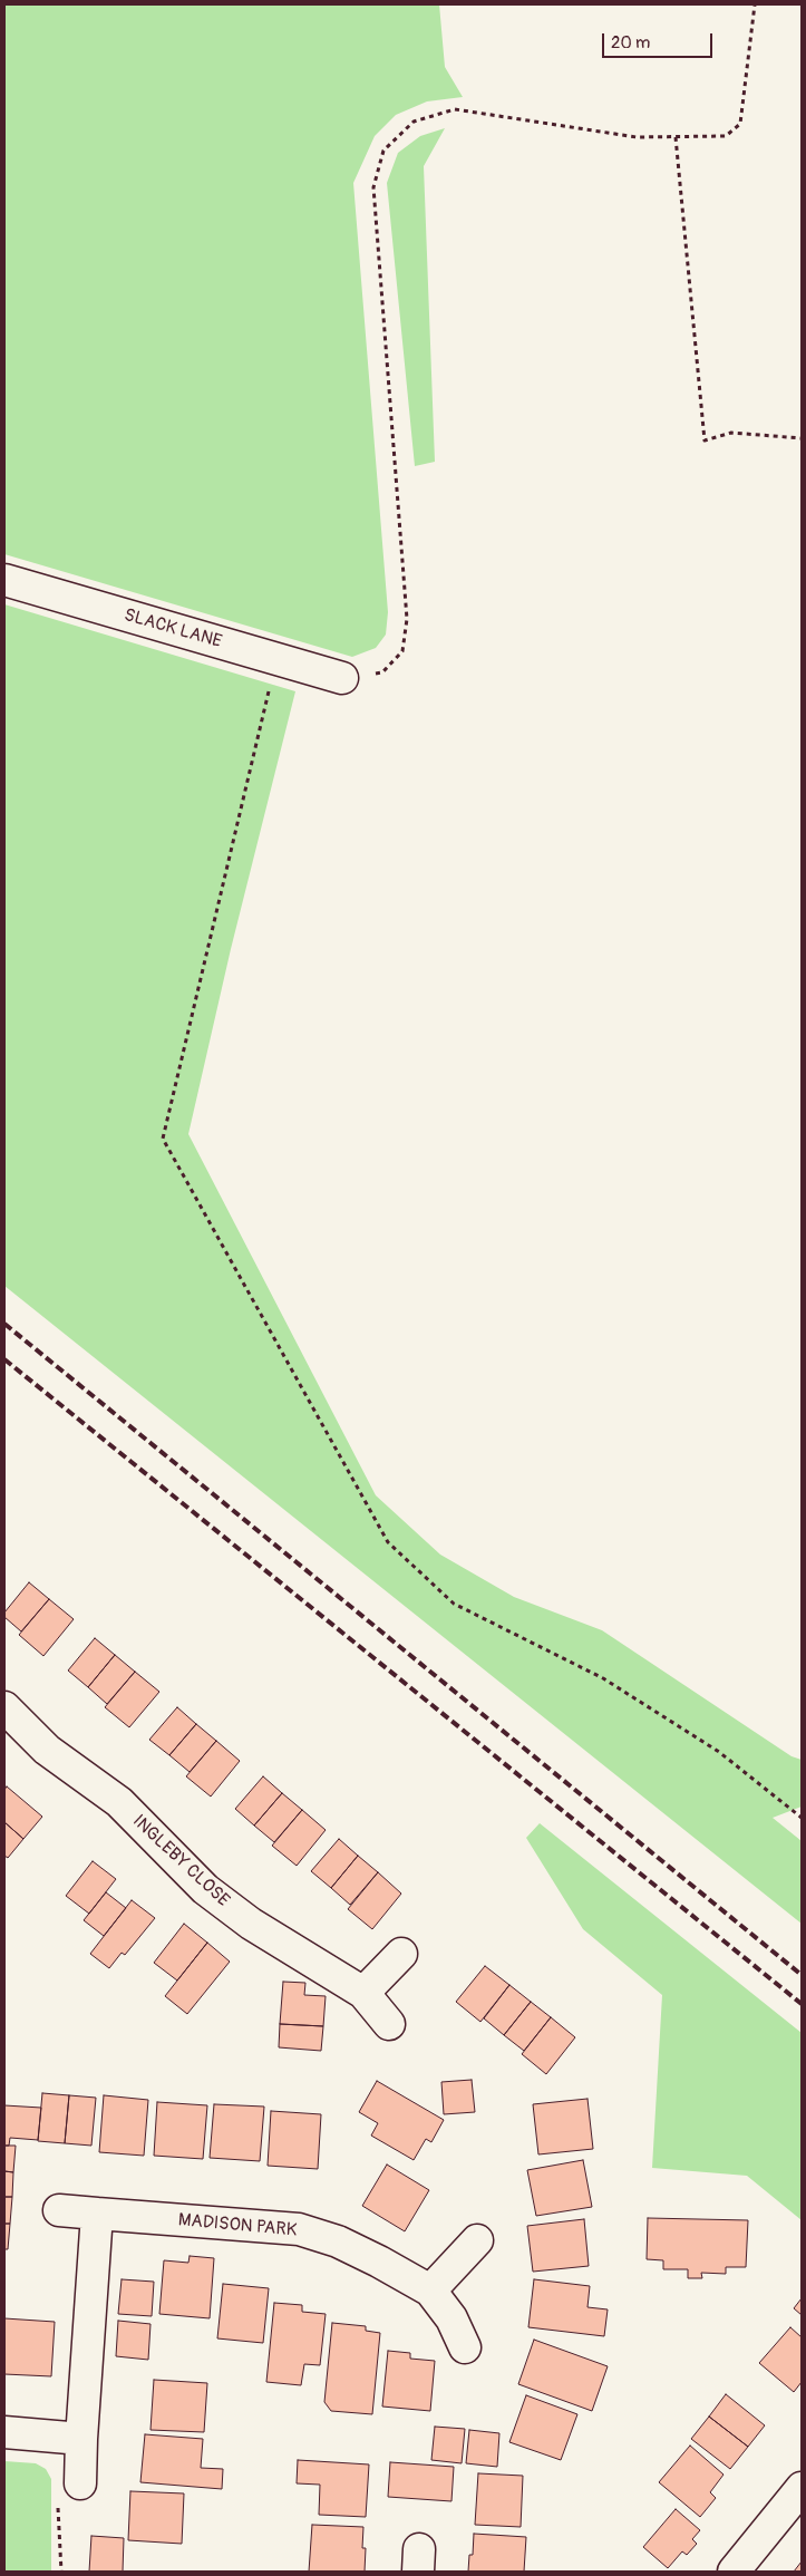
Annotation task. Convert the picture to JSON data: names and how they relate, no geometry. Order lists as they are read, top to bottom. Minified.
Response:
{"streets":{"street":["SLACK LANE","INGLEBY CLOSE","MADISON PARK"]},"scale_bar":"20 m"}
